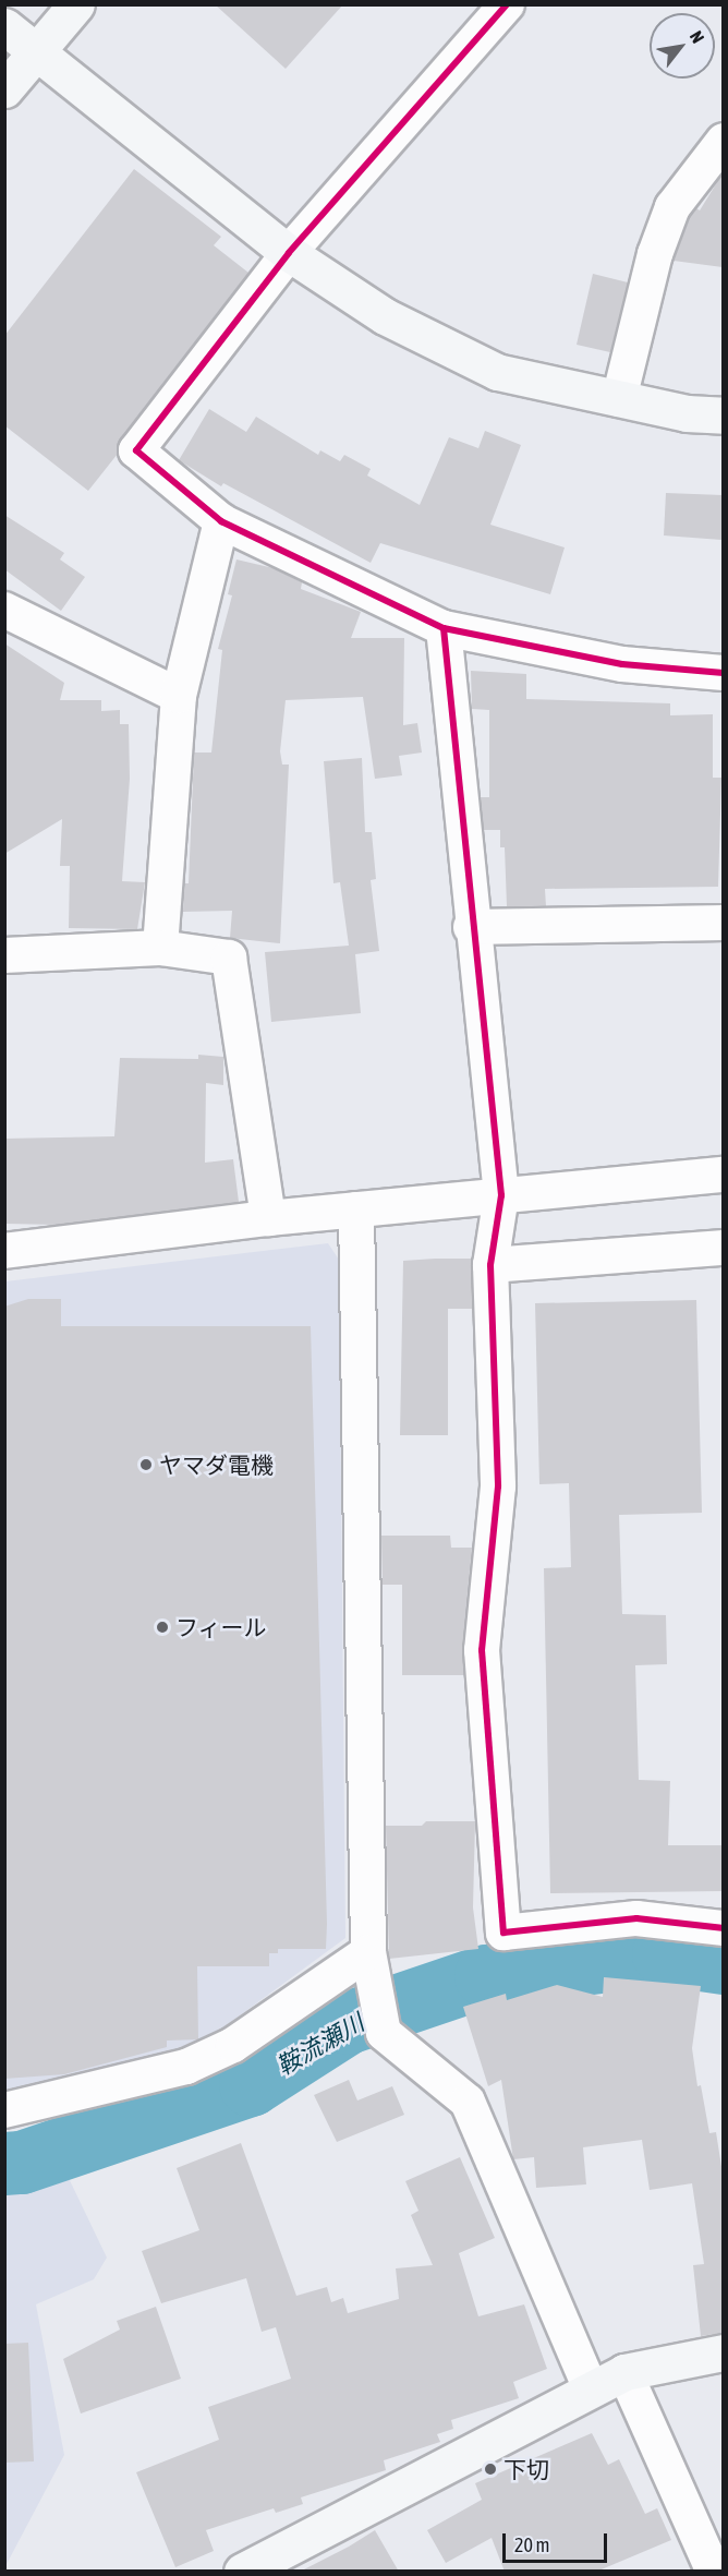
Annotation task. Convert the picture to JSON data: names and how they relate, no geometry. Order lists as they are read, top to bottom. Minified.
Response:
{"water":["鞍流瀬川"],"places":["ヤマダ電機","フィール","下切"],"scale_bar":"20 m","north":"top right"}
